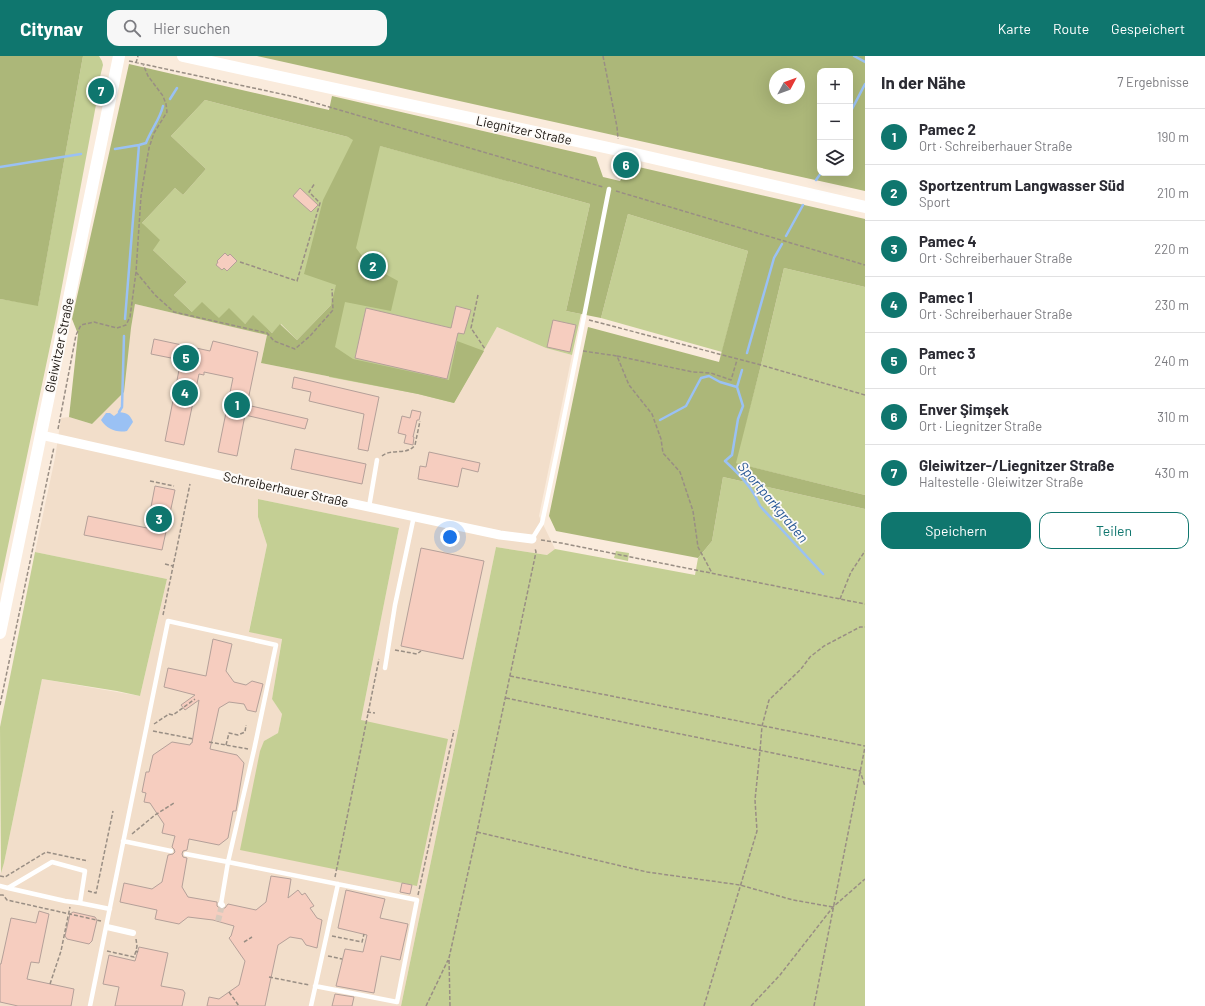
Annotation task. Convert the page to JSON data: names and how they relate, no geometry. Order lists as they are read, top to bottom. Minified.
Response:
{"streets":{"main road":["Liegnitzer Straße","Gleiwitzer Straße"],"street":["Schreiberhauer Straße"]},"crossings":[["Gleiwitzer Straße","Schreiberhauer Straße"]],"water":["Sportparkgraben"],"north":"top right","page":{"header":"Citynav","search":"Hier suchen","nav":["Karte","Route","Gespeichert"],"heading":["In der Nähe","7 Ergebnisse"],"map_buttons":["+","−"],"pins":["7","6","2","5","4","1","3"],"list":[{"mark":"1","name":"Pamec 2","note":"Ort · Schreiberhauer Straße","value":"190 m"},{"mark":"2","name":"Sportzentrum Langwasser Süd","note":"Sport","value":"210 m"},{"mark":"3","name":"Pamec 4","note":"Ort · Schreiberhauer Straße","value":"220 m"},{"mark":"4","name":"Pamec 1","note":"Ort · Schreiberhauer Straße","value":"230 m"},{"mark":"5","name":"Pamec 3","note":"Ort","value":"240 m"},{"mark":"6","name":"Enver Şimşek","note":"Ort · Liegnitzer Straße","value":"310 m"},{"mark":"7","name":"Gleiwitzer-/Liegnitzer Straße","note":"Haltestelle · Gleiwitzer Straße","value":"430 m"}],"buttons":["Speichern","Teilen"]}}
